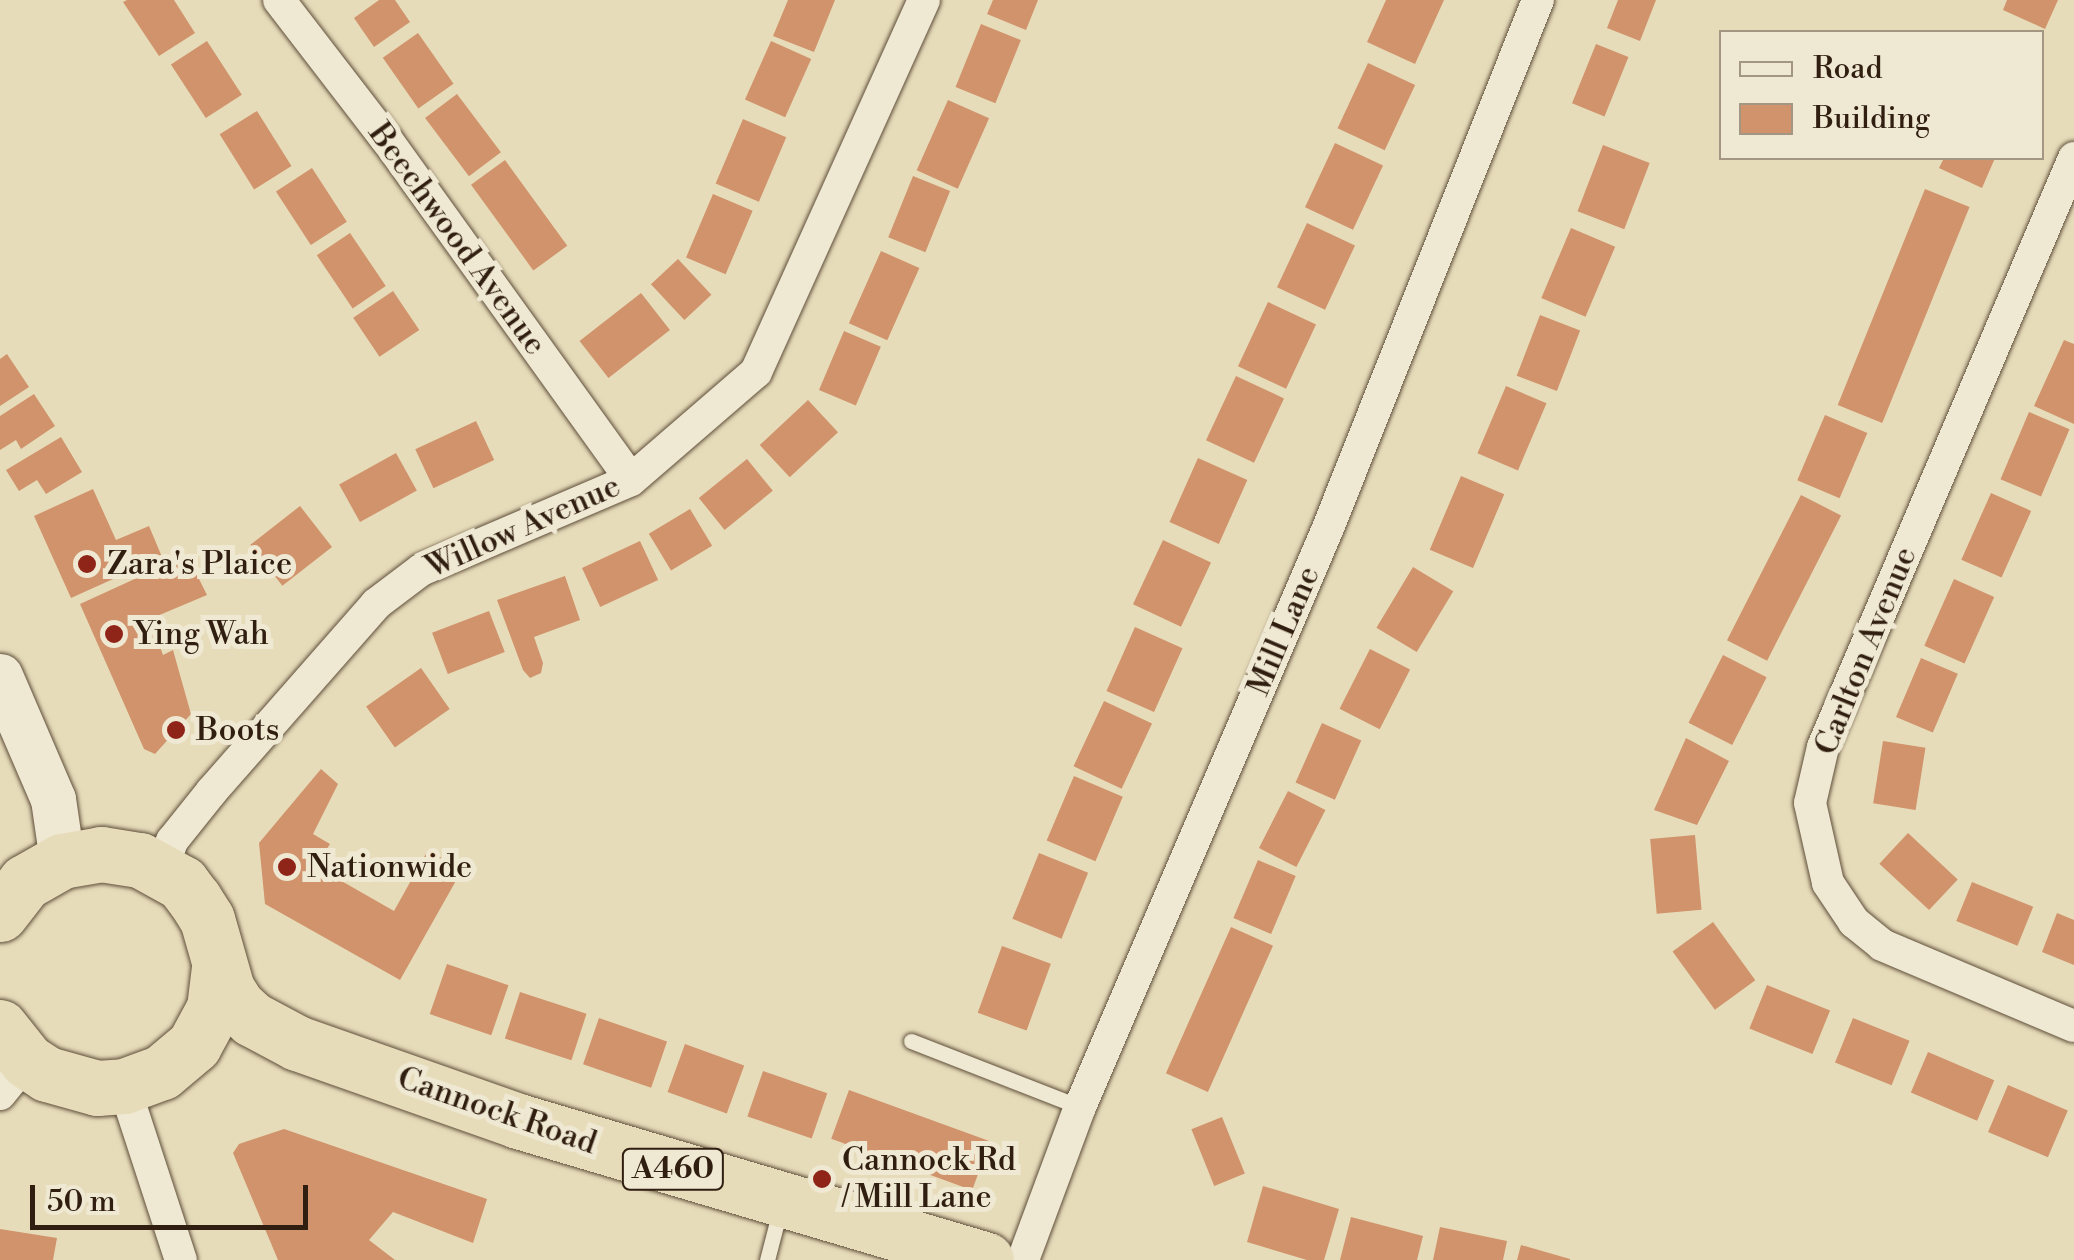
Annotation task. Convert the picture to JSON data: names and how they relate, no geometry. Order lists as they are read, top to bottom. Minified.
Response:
{"streets":{"highway":["Cannock Road","A460"],"street":["Beechwood Avenue","Willow Avenue","Mill Lane","Carlton Avenue"]},"crossings":[["Beechwood Avenue","Willow Avenue"],["Cannock Road","A460"]],"places":["Zara's Plaice","Ying Wah","Boots","Nationwide","Cannock Rd / Mill Lane"],"legend":["Road","Building"],"scale_bar":"50 m"}
